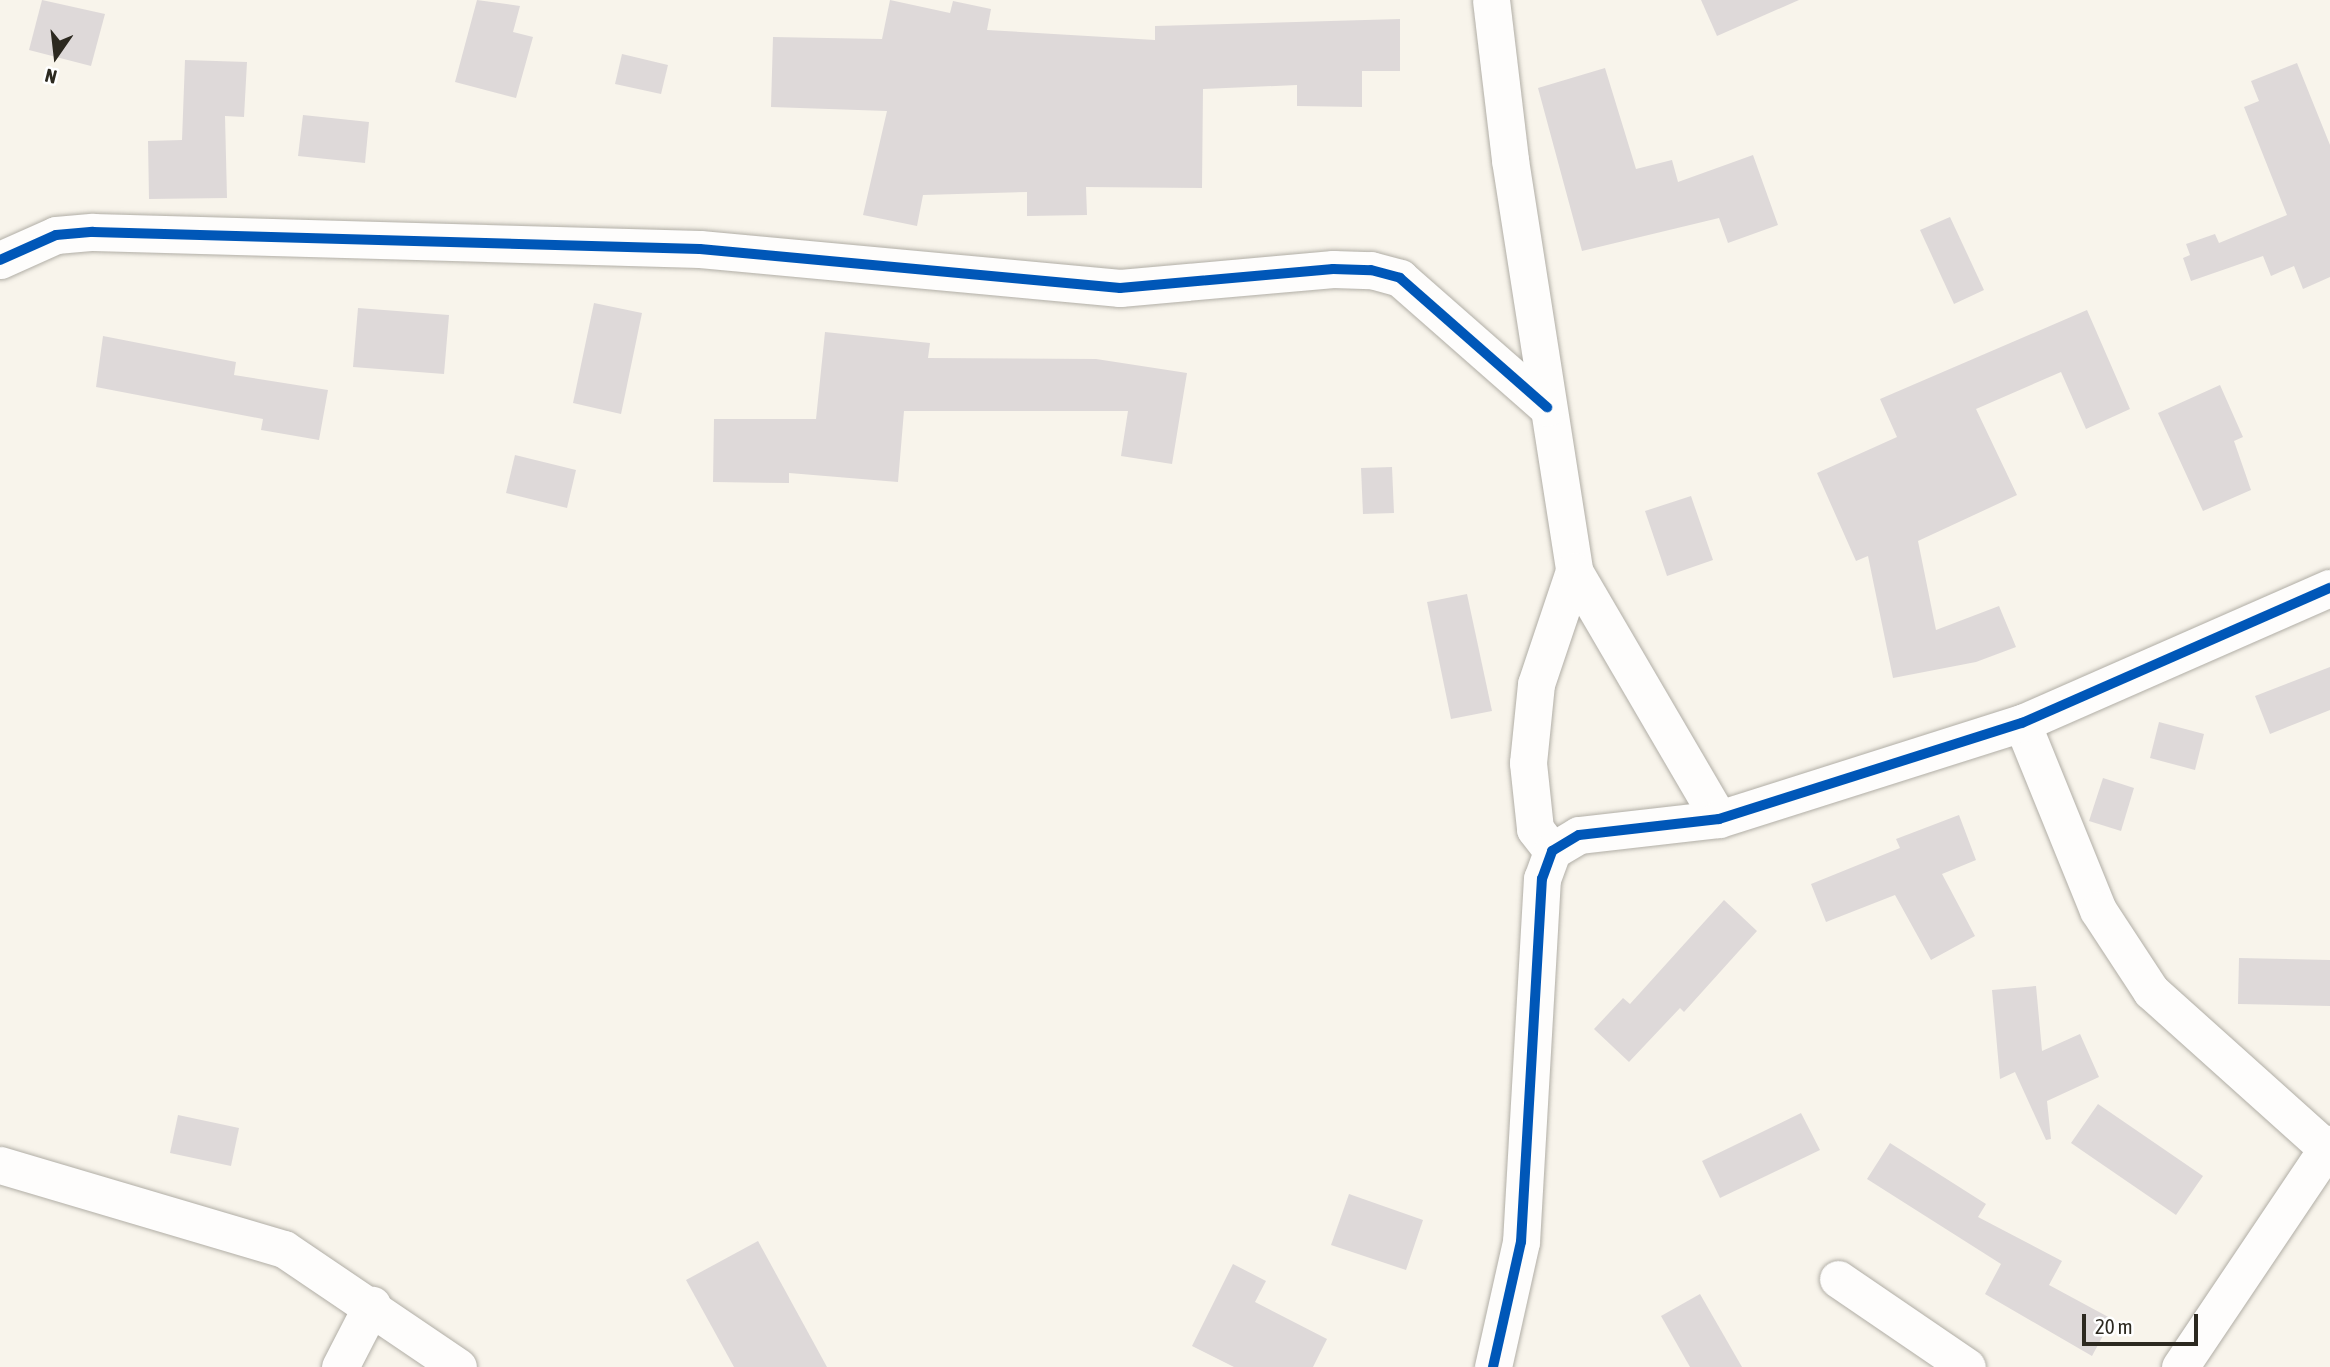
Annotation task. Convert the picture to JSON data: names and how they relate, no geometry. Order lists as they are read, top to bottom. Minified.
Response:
{"scale_bar":"20 m","north":"bottom"}
